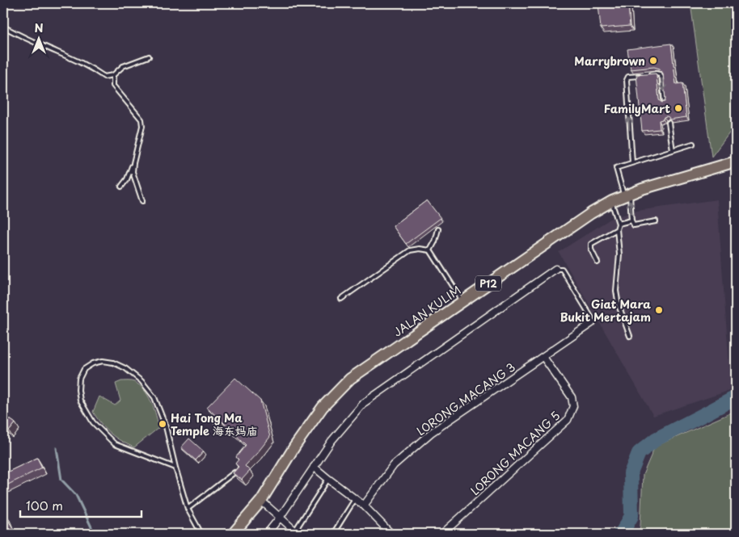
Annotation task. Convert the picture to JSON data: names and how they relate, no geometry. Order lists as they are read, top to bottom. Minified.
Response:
{"streets":{"main road":["P12","JALAN KULIM"],"street":["LORONG MACANG 3","LORONG MACANG 5"]},"crossings":[["LORONG MACANG 3","LORONG MACANG 5"]],"places":["Marrybrown","FamilyMart","Giat Mara Bukit Mertajam","Hai Tong Ma Temple 海东妈庙"],"scale_bar":"100 m","north":"top"}
